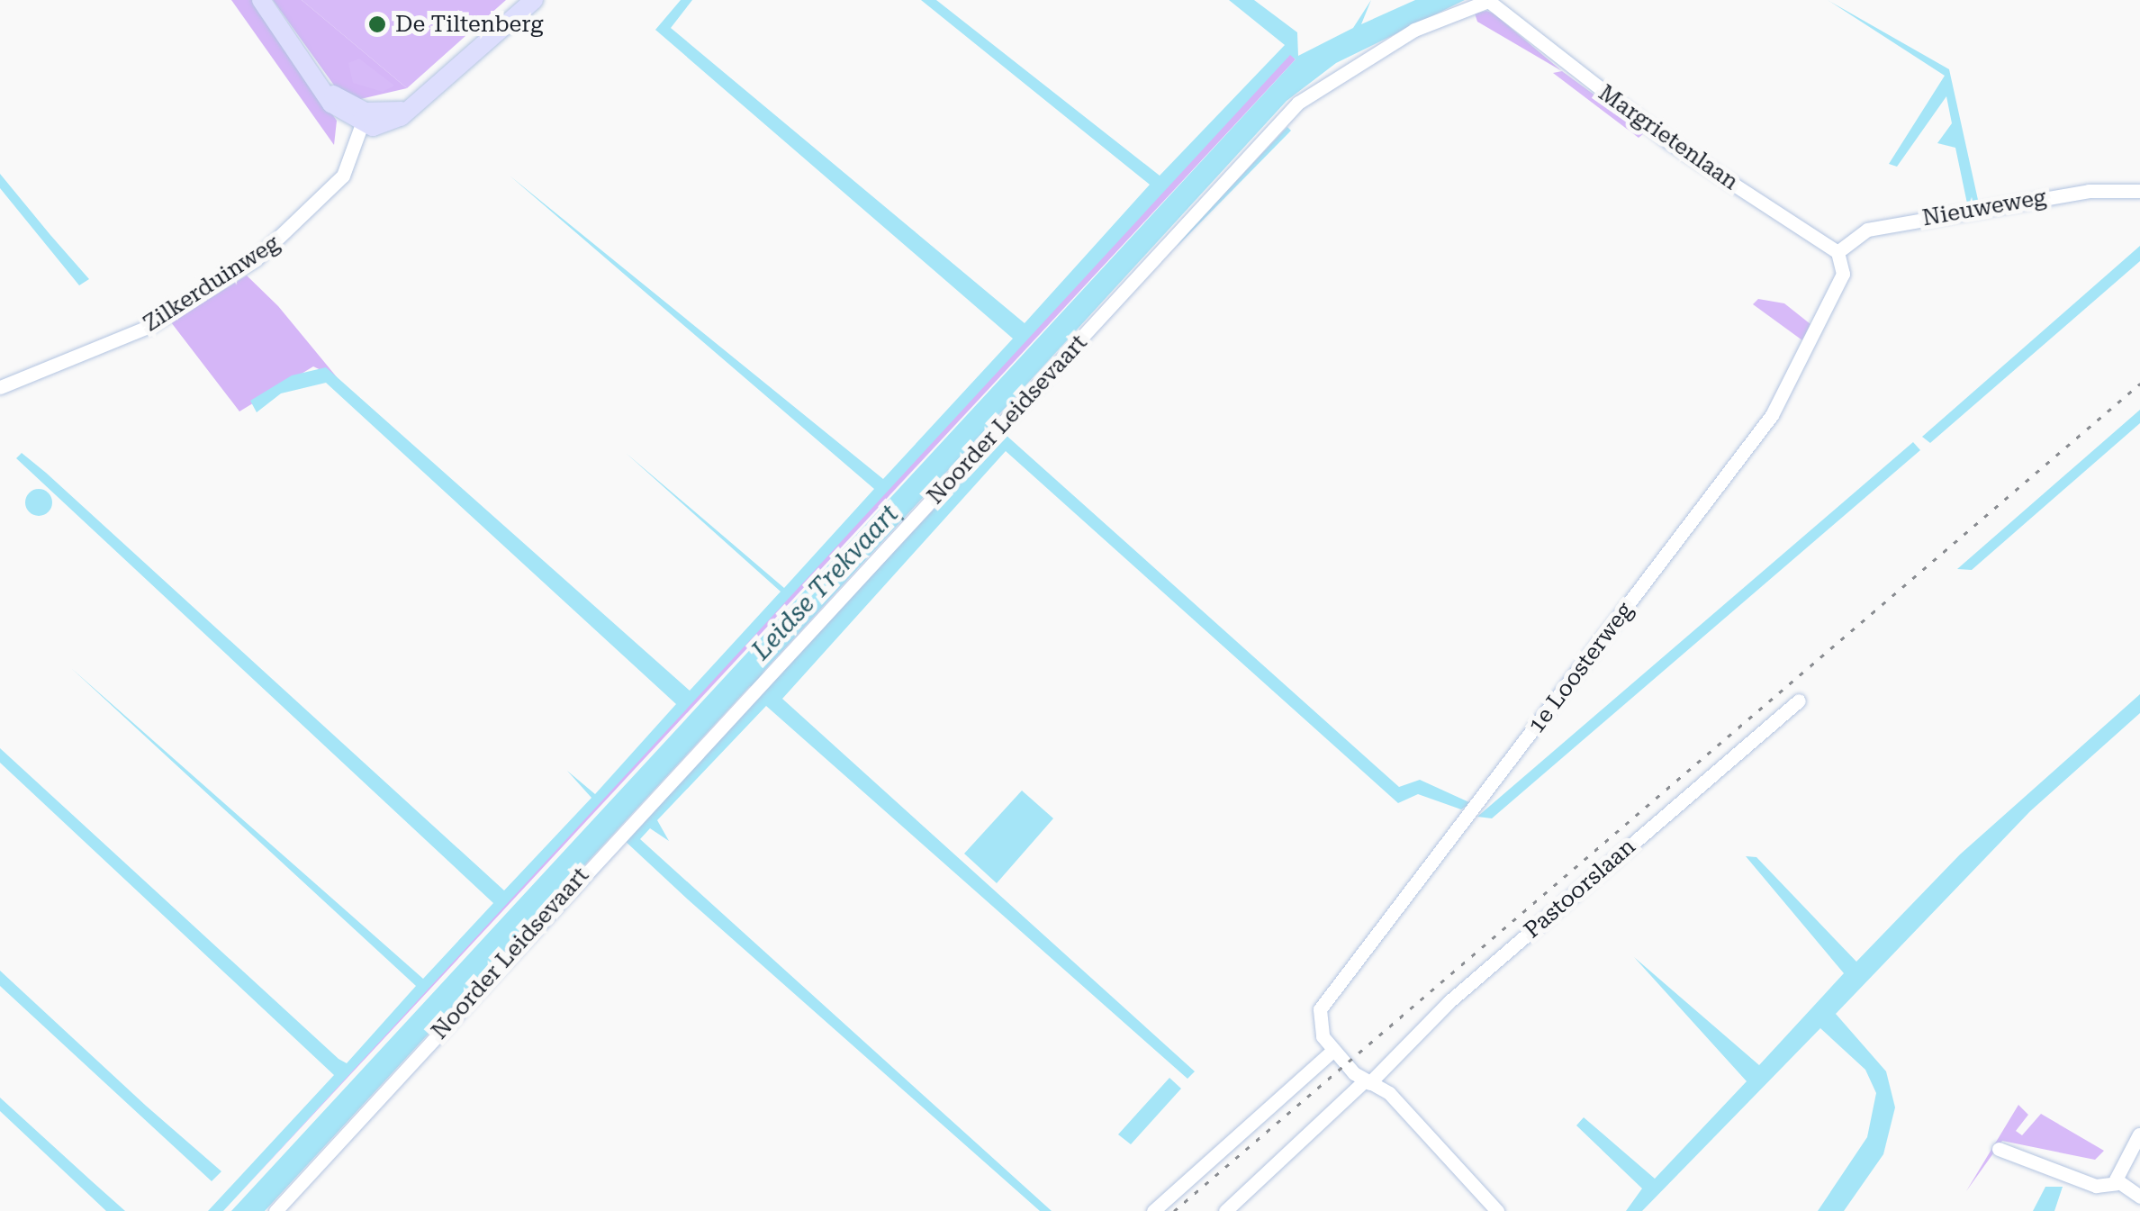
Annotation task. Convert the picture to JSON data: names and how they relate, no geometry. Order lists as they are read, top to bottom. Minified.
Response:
{"streets":{"street":["Margrietenlaan","Nieuweweg","Zilkerduinweg","Noorder Leidsevaart","1e Loosterweg","Pastoorslaan"]},"crossings":[["Margrietenlaan","Nieuweweg"],["Margrietenlaan","Noorder Leidsevaart"],["Margrietenlaan","1e Loosterweg"],["Nieuweweg","1e Loosterweg"],["1e Loosterweg","Pastoorslaan"]],"water":["Leidse Trekvaart"],"places":["De Tiltenberg"]}
